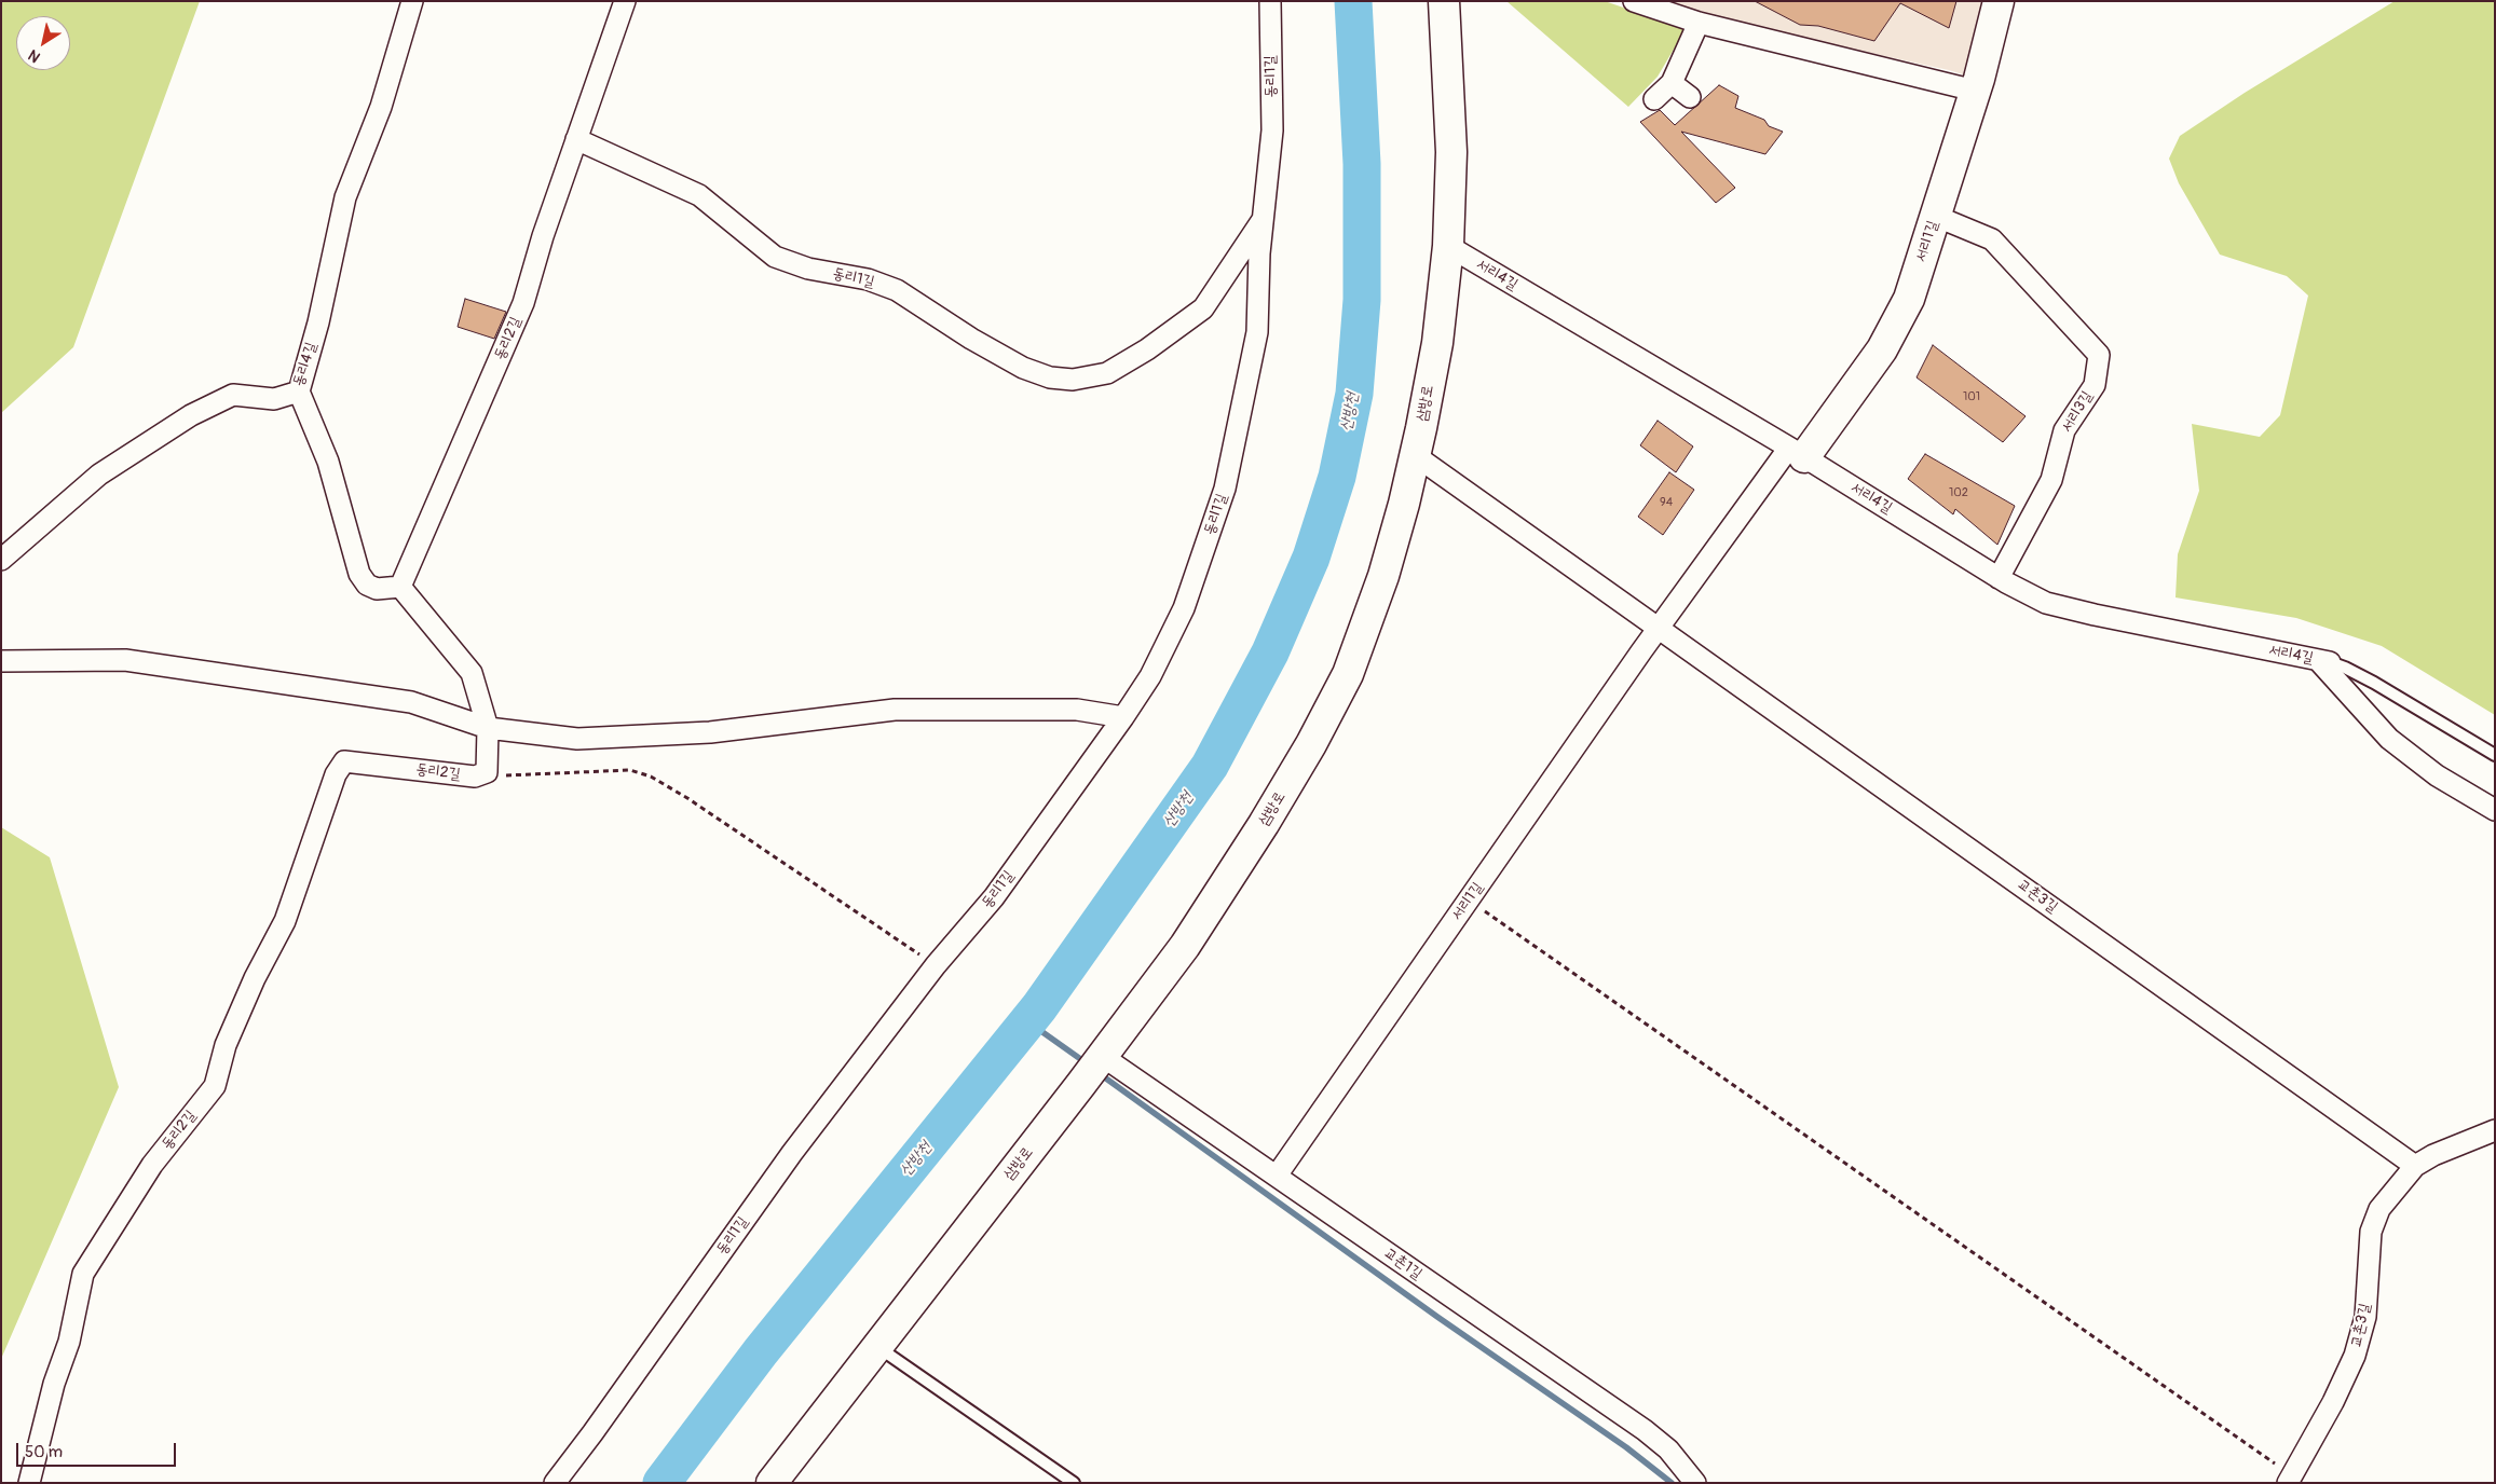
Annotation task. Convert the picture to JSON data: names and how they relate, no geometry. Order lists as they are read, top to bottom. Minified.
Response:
{"streets":{"street":["동리1길","서리1길","서리4길","동리2길","동리4길","삼방로","서리3길","교촌3길","교촌1길"]},"crossings":[["동리1길","동리2길"],["서리1길","서리4길"],["서리1길","서리3길"],["서리1길","교촌3길"],["서리1길","교촌1길"],["서리4길","삼방로"],["서리4길","서리3길"],["삼방로","교촌1길"]],"water":["산방천"],"house_numbers":["101","102","94"],"scale_bar":"50 m","north":"bottom left"}
